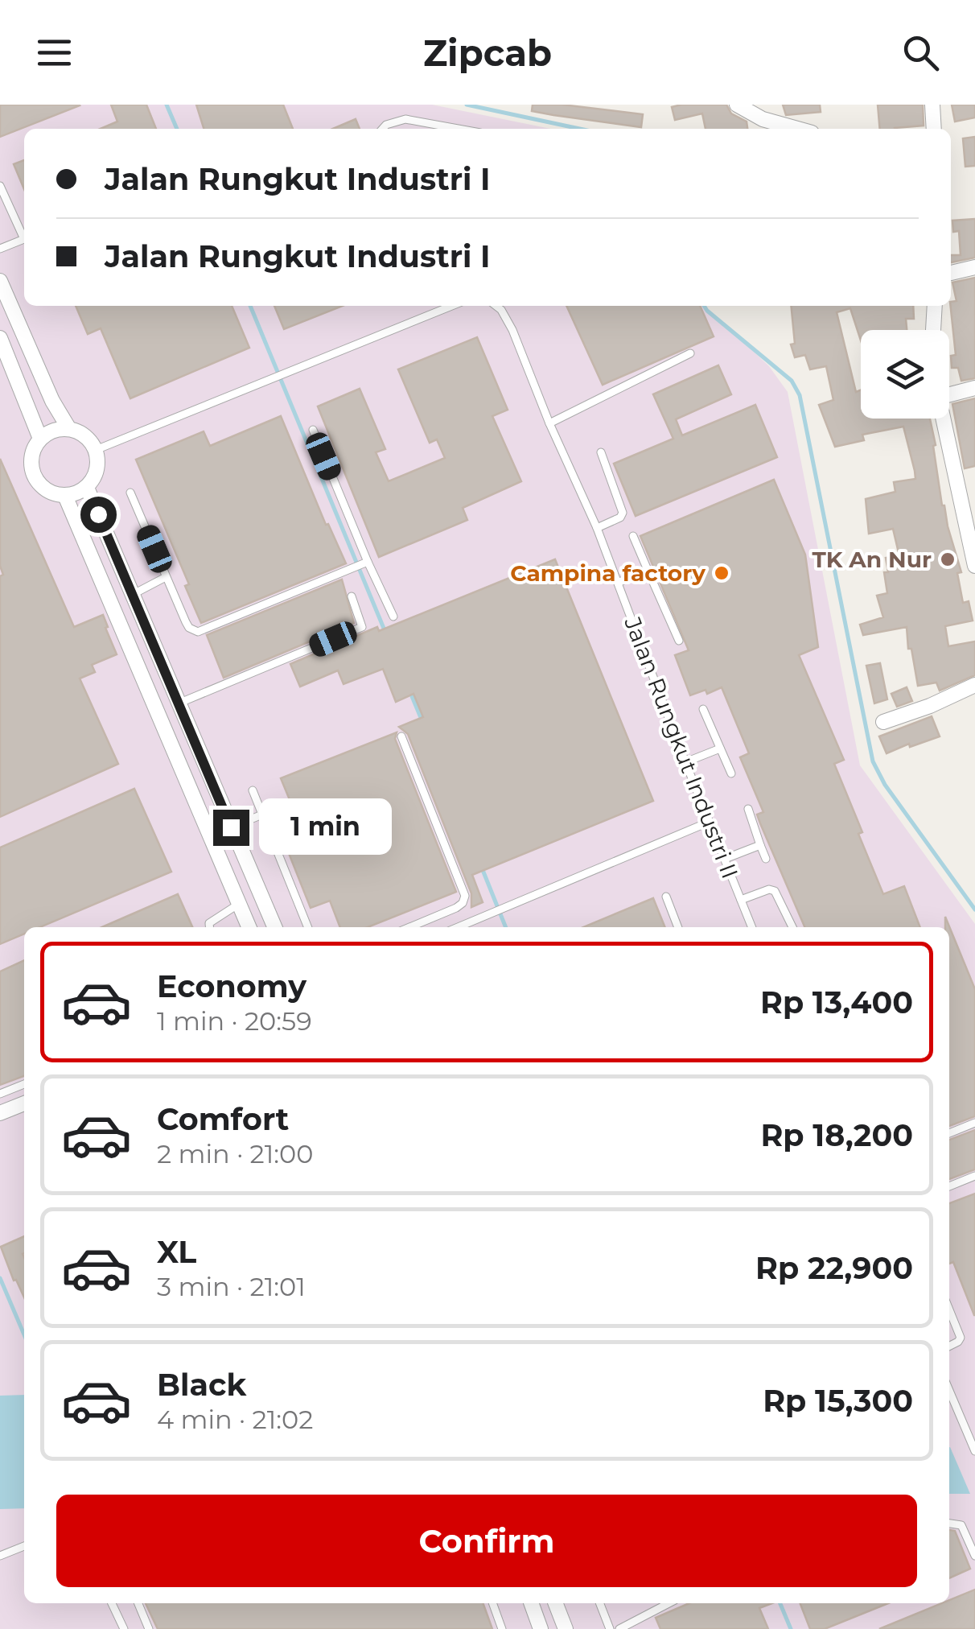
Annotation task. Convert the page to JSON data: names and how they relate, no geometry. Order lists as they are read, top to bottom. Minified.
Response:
{"streets":{"lane":["Jalan Rungkut Industri II"]},"places":["TK An Nur","Campina factory"],"page":{"header":"Zipcab","banner":["Jalan Rungkut Industri I","Jalan Rungkut Industri I"],"bubble":"1 min","list":[{"name":"Economy","note":"1 min · 20:59","value":"Rp 13,400"},{"name":"Comfort","note":"2 min · 21:00","value":"Rp 18,200"},{"name":"XL","note":"3 min · 21:01","value":"Rp 22,900"},{"name":"Black","note":"4 min · 21:02","value":"Rp 15,300"}],"buttons":"Confirm"}}
